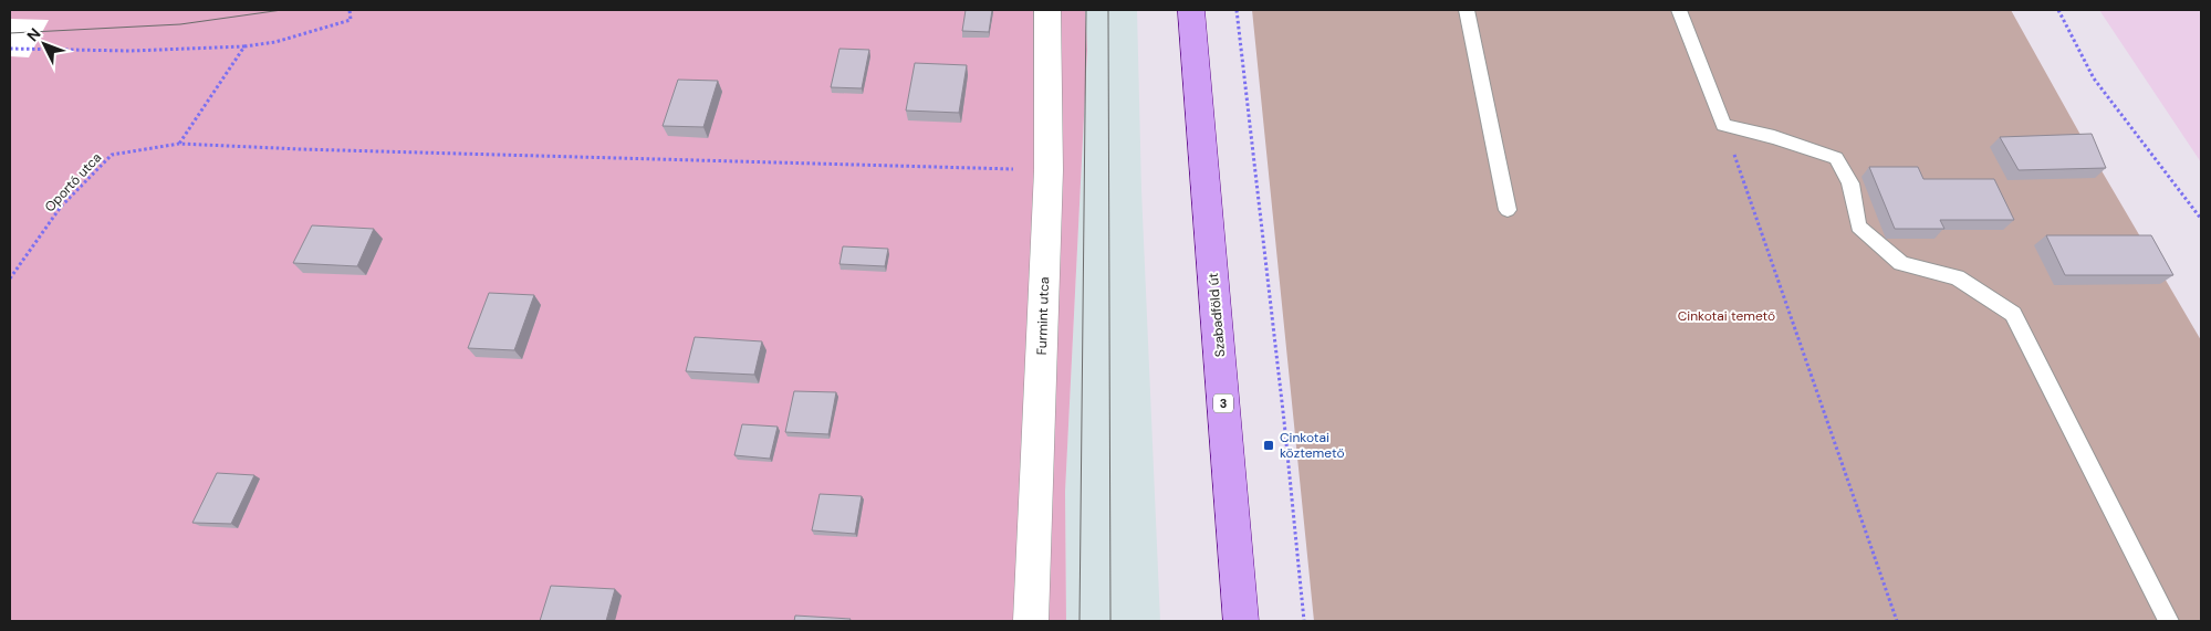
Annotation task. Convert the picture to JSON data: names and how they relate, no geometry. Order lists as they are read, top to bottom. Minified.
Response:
{"streets":{"main road":["Szabadföld út","3"],"street":["Furmint utca"],"path":["Oportó utca"]},"crossings":[["Oportó utca","Furmint utca"]],"parks":["Cinkotai temető"],"places":{"transit":["Cinkotai köztemető"]},"north":"top left"}
